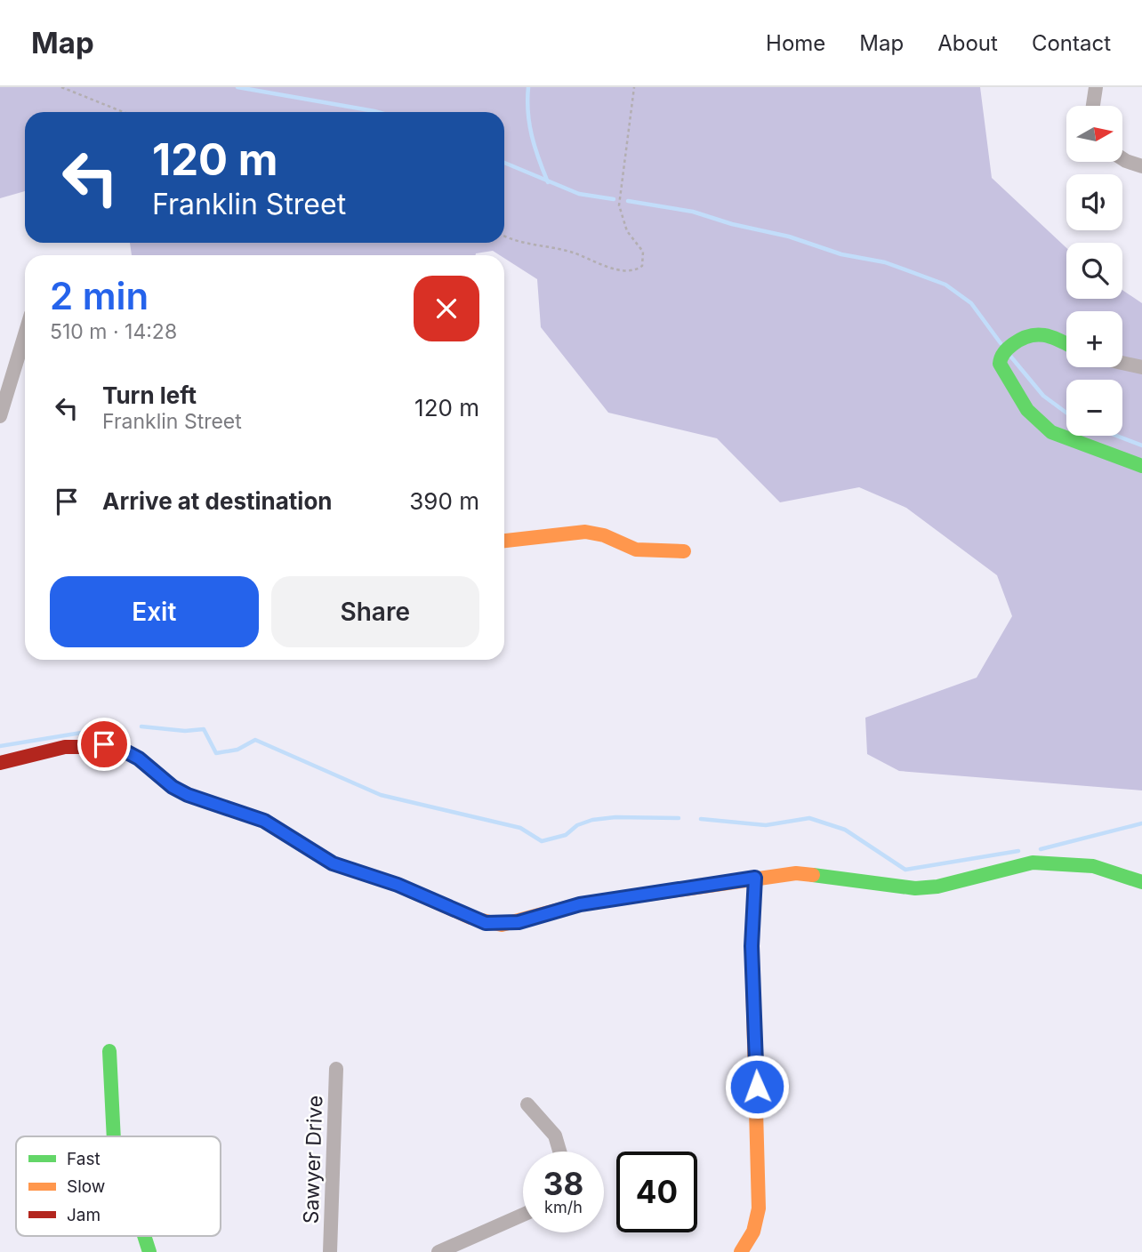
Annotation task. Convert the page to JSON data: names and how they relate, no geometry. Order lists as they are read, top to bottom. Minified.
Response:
{"streets":{"street":["Sawyer Drive"]},"legend":["Fast","Slow","Jam"],"north":"right","page":{"header":"Map","nav":["Home","Map","About","Contact"],"map_buttons":["+","−"],"turn":["120 m","Franklin Street"],"heading":["2 min","510 m · 14:28"],"list":[{"name":"Turn left","note":"Franklin Street","value":"120 m"},{"name":"Arrive at destination","value":"390 m"}],"buttons":["Exit","Share"],"speed":"38 km/h","limit":"40"}}
